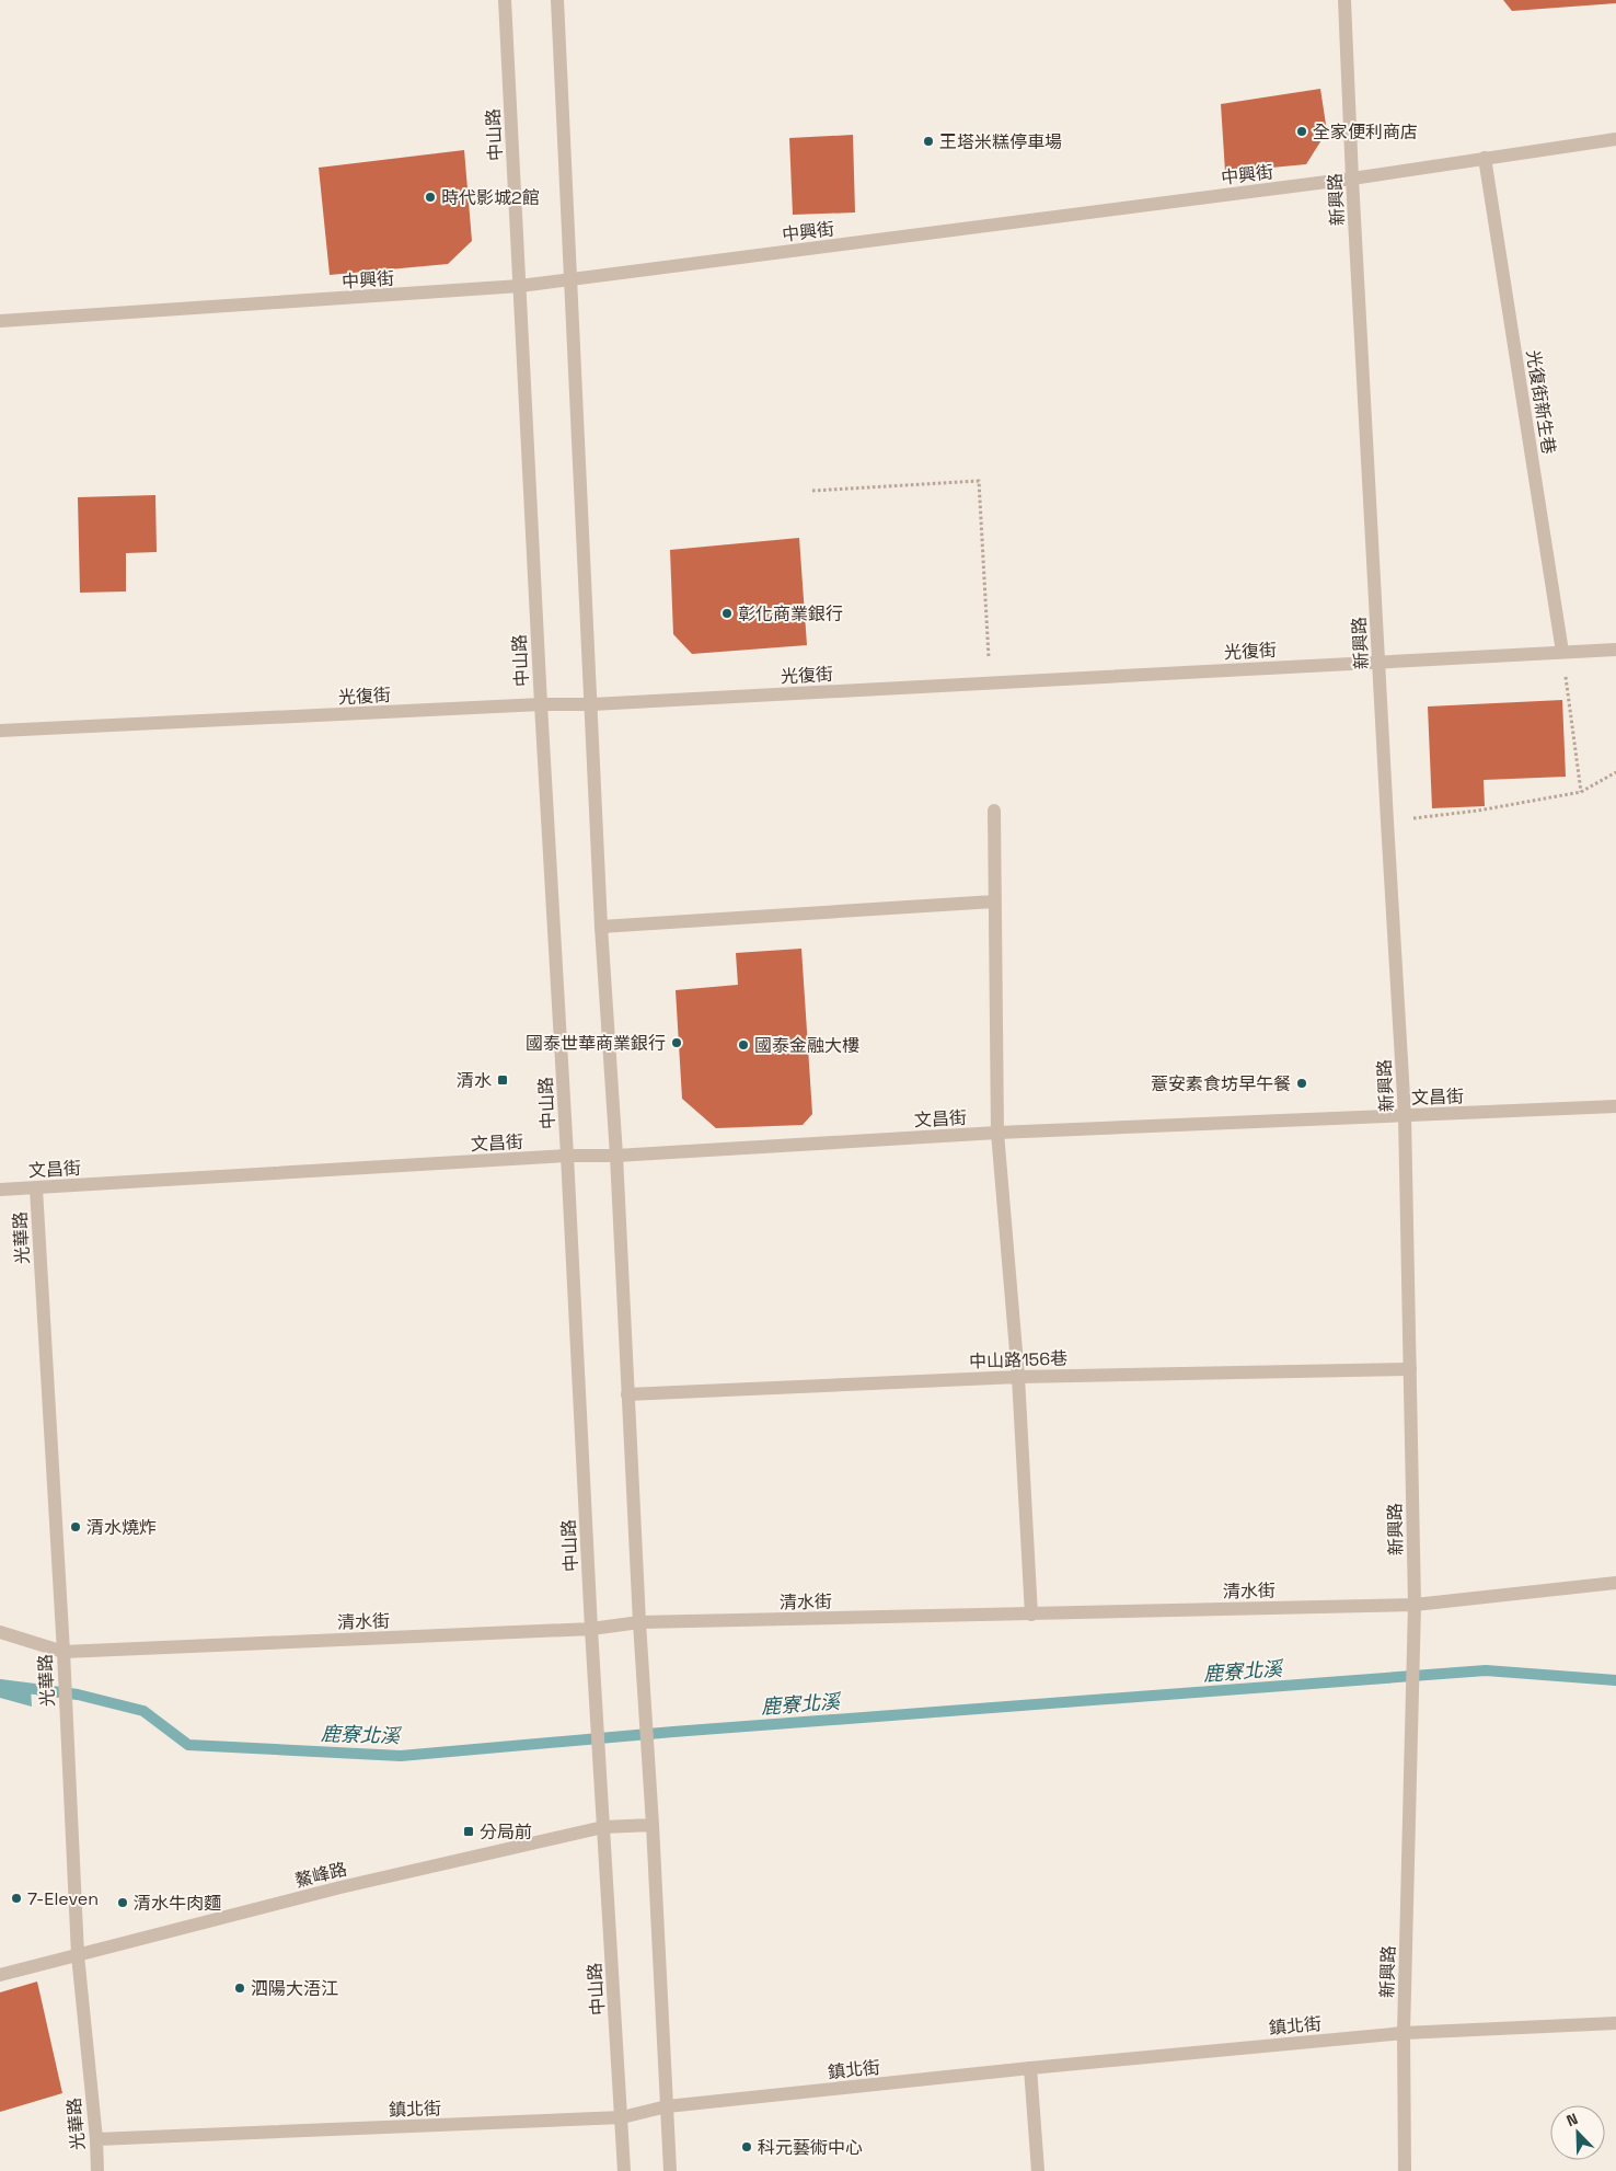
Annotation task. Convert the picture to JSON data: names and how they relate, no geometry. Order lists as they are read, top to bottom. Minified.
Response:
{"streets":{"street":["中山路","中興街","新興路","光復街新生巷","光復街","文昌街","光華路","中山路156巷","清水街","鰲峰路","鎮北街"]},"crossings":[["中山路","中興街"],["中山路","光復街"],["中山路","文昌街"],["中山路","清水街"],["中山路","鰲峰路"],["中山路","鎮北街"],["中興街","新興路"],["中興街","光復街新生巷"],["新興路","光復街"],["新興路","文昌街"],["新興路","中山路156巷"],["新興路","清水街"],["新興路","鎮北街"],["光復街新生巷","光復街"],["文昌街","光華路"],["光華路","清水街"],["光華路","鰲峰路"],["光華路","鎮北街"]],"water":["鹿寮北溪"],"places":{"other":["全家便利商店","王塔米糕停車場","時代影城2館","彰化商業銀行","國泰世華商業銀行","國泰金融大樓","薏安素食坊早午餐","清水燒炸","7-Eleven","清水牛肉麵","泗陽大浯江","科元藝術中心"],"transit":["清水","分局前"]},"north":"top left"}
